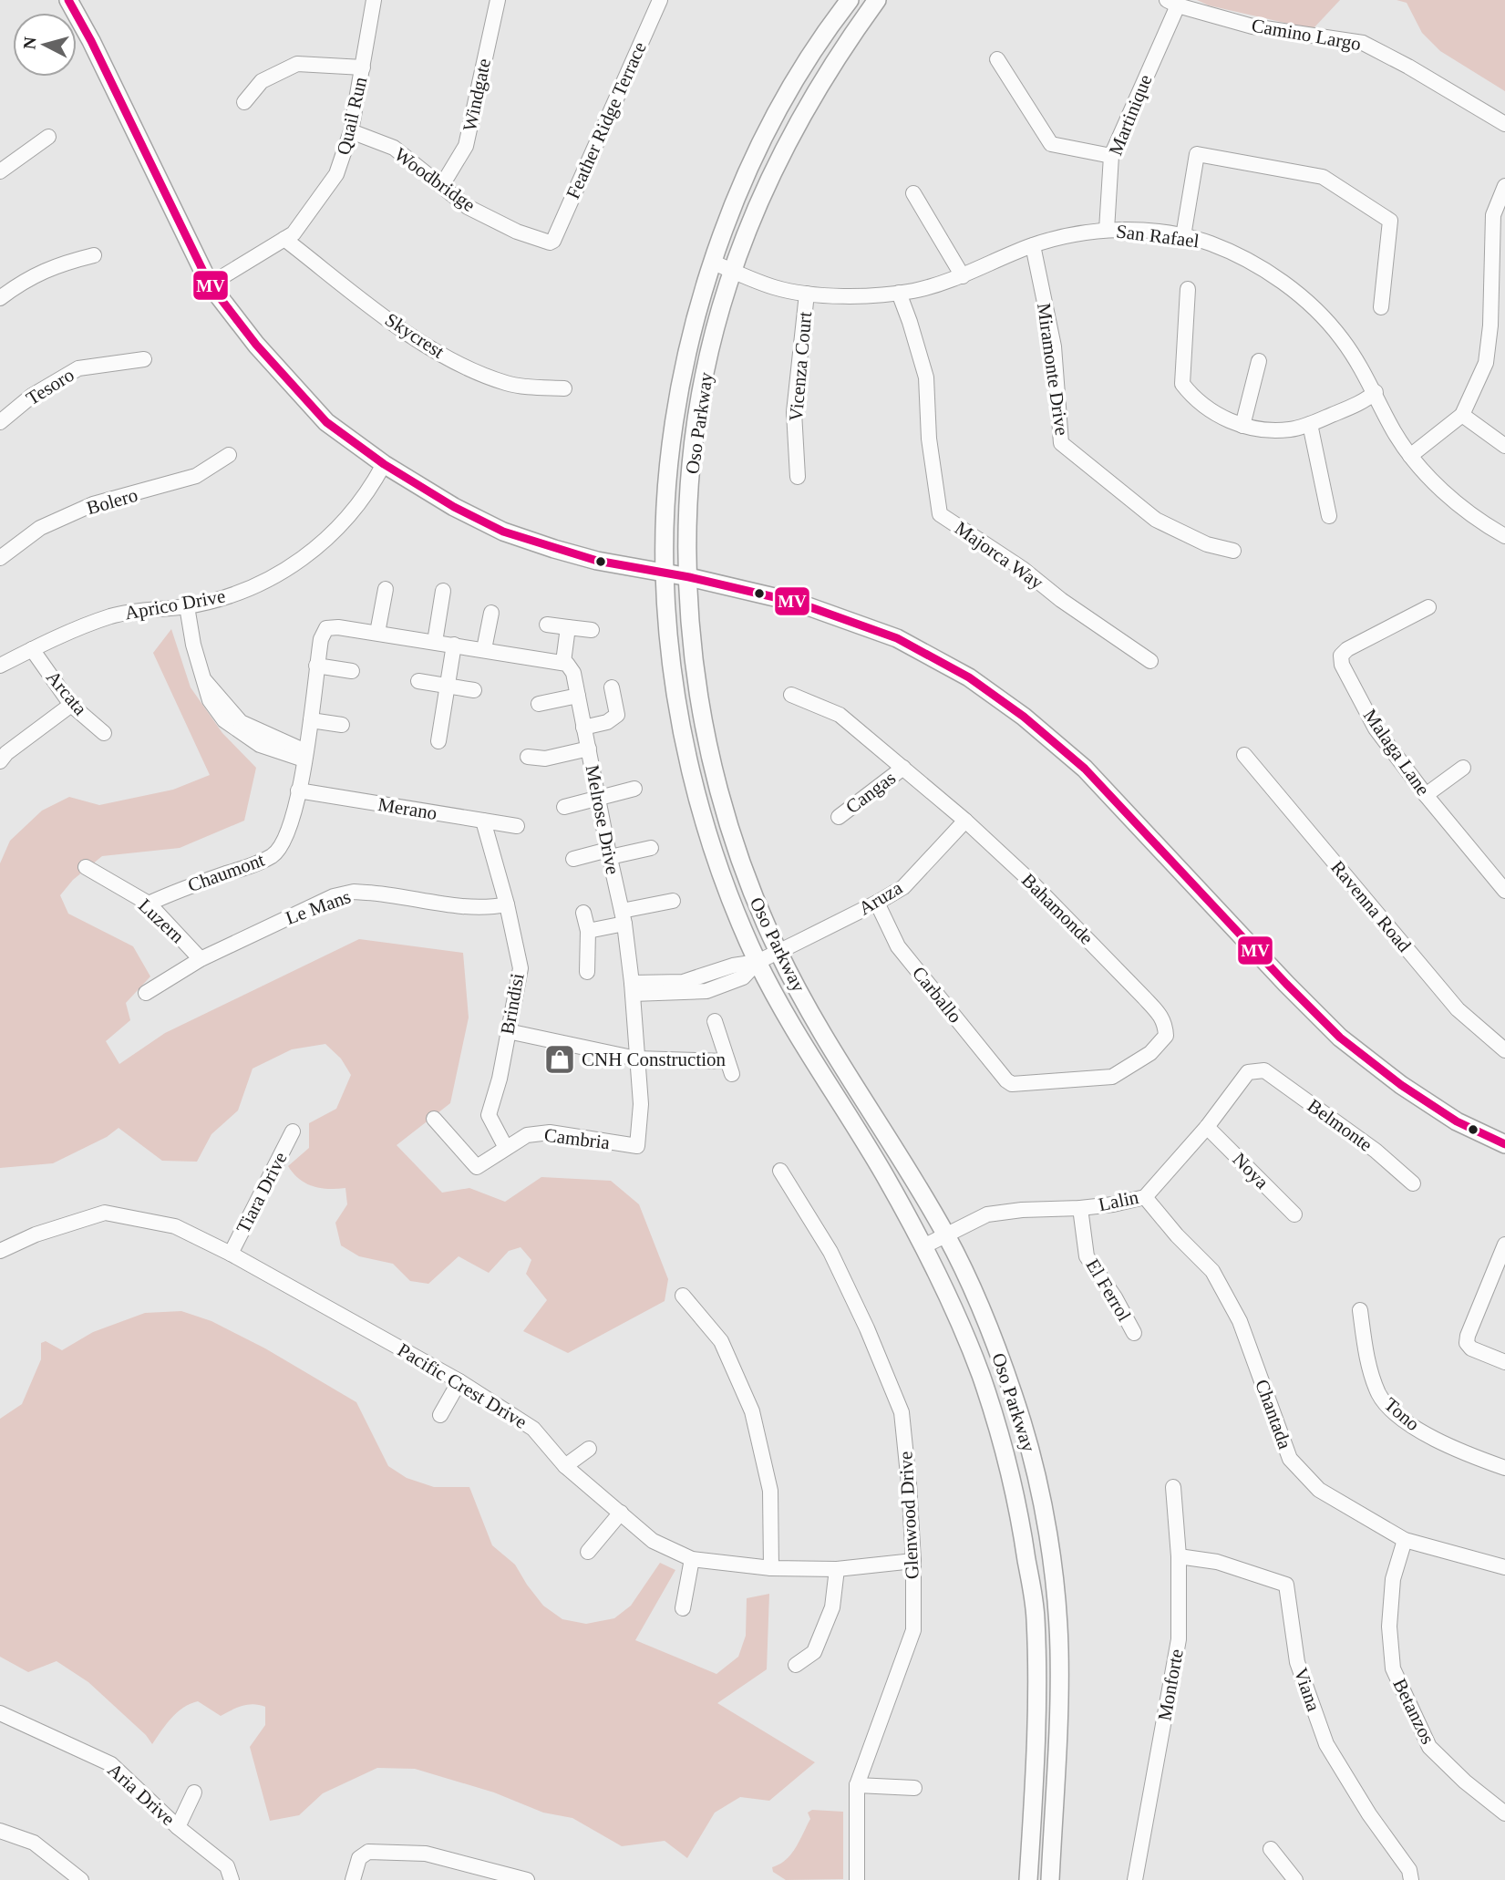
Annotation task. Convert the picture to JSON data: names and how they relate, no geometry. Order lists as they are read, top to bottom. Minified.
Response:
{"streets":{"main road":["Oso Parkway"],"street":["Camino Largo","Windgate","Martinique","Quail Run","Feather Ridge Terrace","Woodbridge","San Rafael","Skycrest","Vicenza Court","Miramonte Drive","Tesoro","Bolero","Majorca Way","Aprico Drive","Arcata","Malaga Lane","Cangas","Merano","Melrose Drive","Chaumont","Aruza","Ravenna Road","Le Mans","Bahamonde","Luzern","Carballo","Brindisi","Belmonte","Cambria","Noya","Tiara Drive","Lalin","El Ferrol","Pacific Crest Drive","Chantada","Tono","Glenwood Drive","Monforte","Viana","Betanzos","Aria Drive"]},"crossings":[["Camino Largo","Martinique"],["Windgate","Woodbridge"],["Martinique","San Rafael"],["Quail Run","Woodbridge"],["Quail Run","Skycrest"],["Feather Ridge Terrace","Woodbridge"],["San Rafael","Vicenza Court"],["San Rafael","Miramonte Drive"],["San Rafael","Oso Parkway"],["San Rafael","Majorca Way"],["Oso Parkway","Aruza"],["Oso Parkway","Lalin"],["Aprico Drive","Arcata"],["Cangas","Bahamonde"],["Merano","Chaumont"],["Merano","Brindisi"],["Melrose Drive","Aruza"],["Melrose Drive","Cambria"],["Chaumont","Luzern"],["Aruza","Bahamonde"],["Aruza","Carballo"],["Le Mans","Luzern"],["Le Mans","Brindisi"],["Bahamonde","Carballo"],["Brindisi","Cambria"],["Belmonte","Lalin"],["Noya","Lalin"],["Tiara Drive","Pacific Crest Drive"],["Lalin","El Ferrol"],["Lalin","Chantada"],["Pacific Crest Drive","Glenwood Drive"],["Chantada","Betanzos"],["Monforte","Viana"]],"places":{"shop":["CNH Construction"]},"lines":["transit line MV"],"north":"left"}
